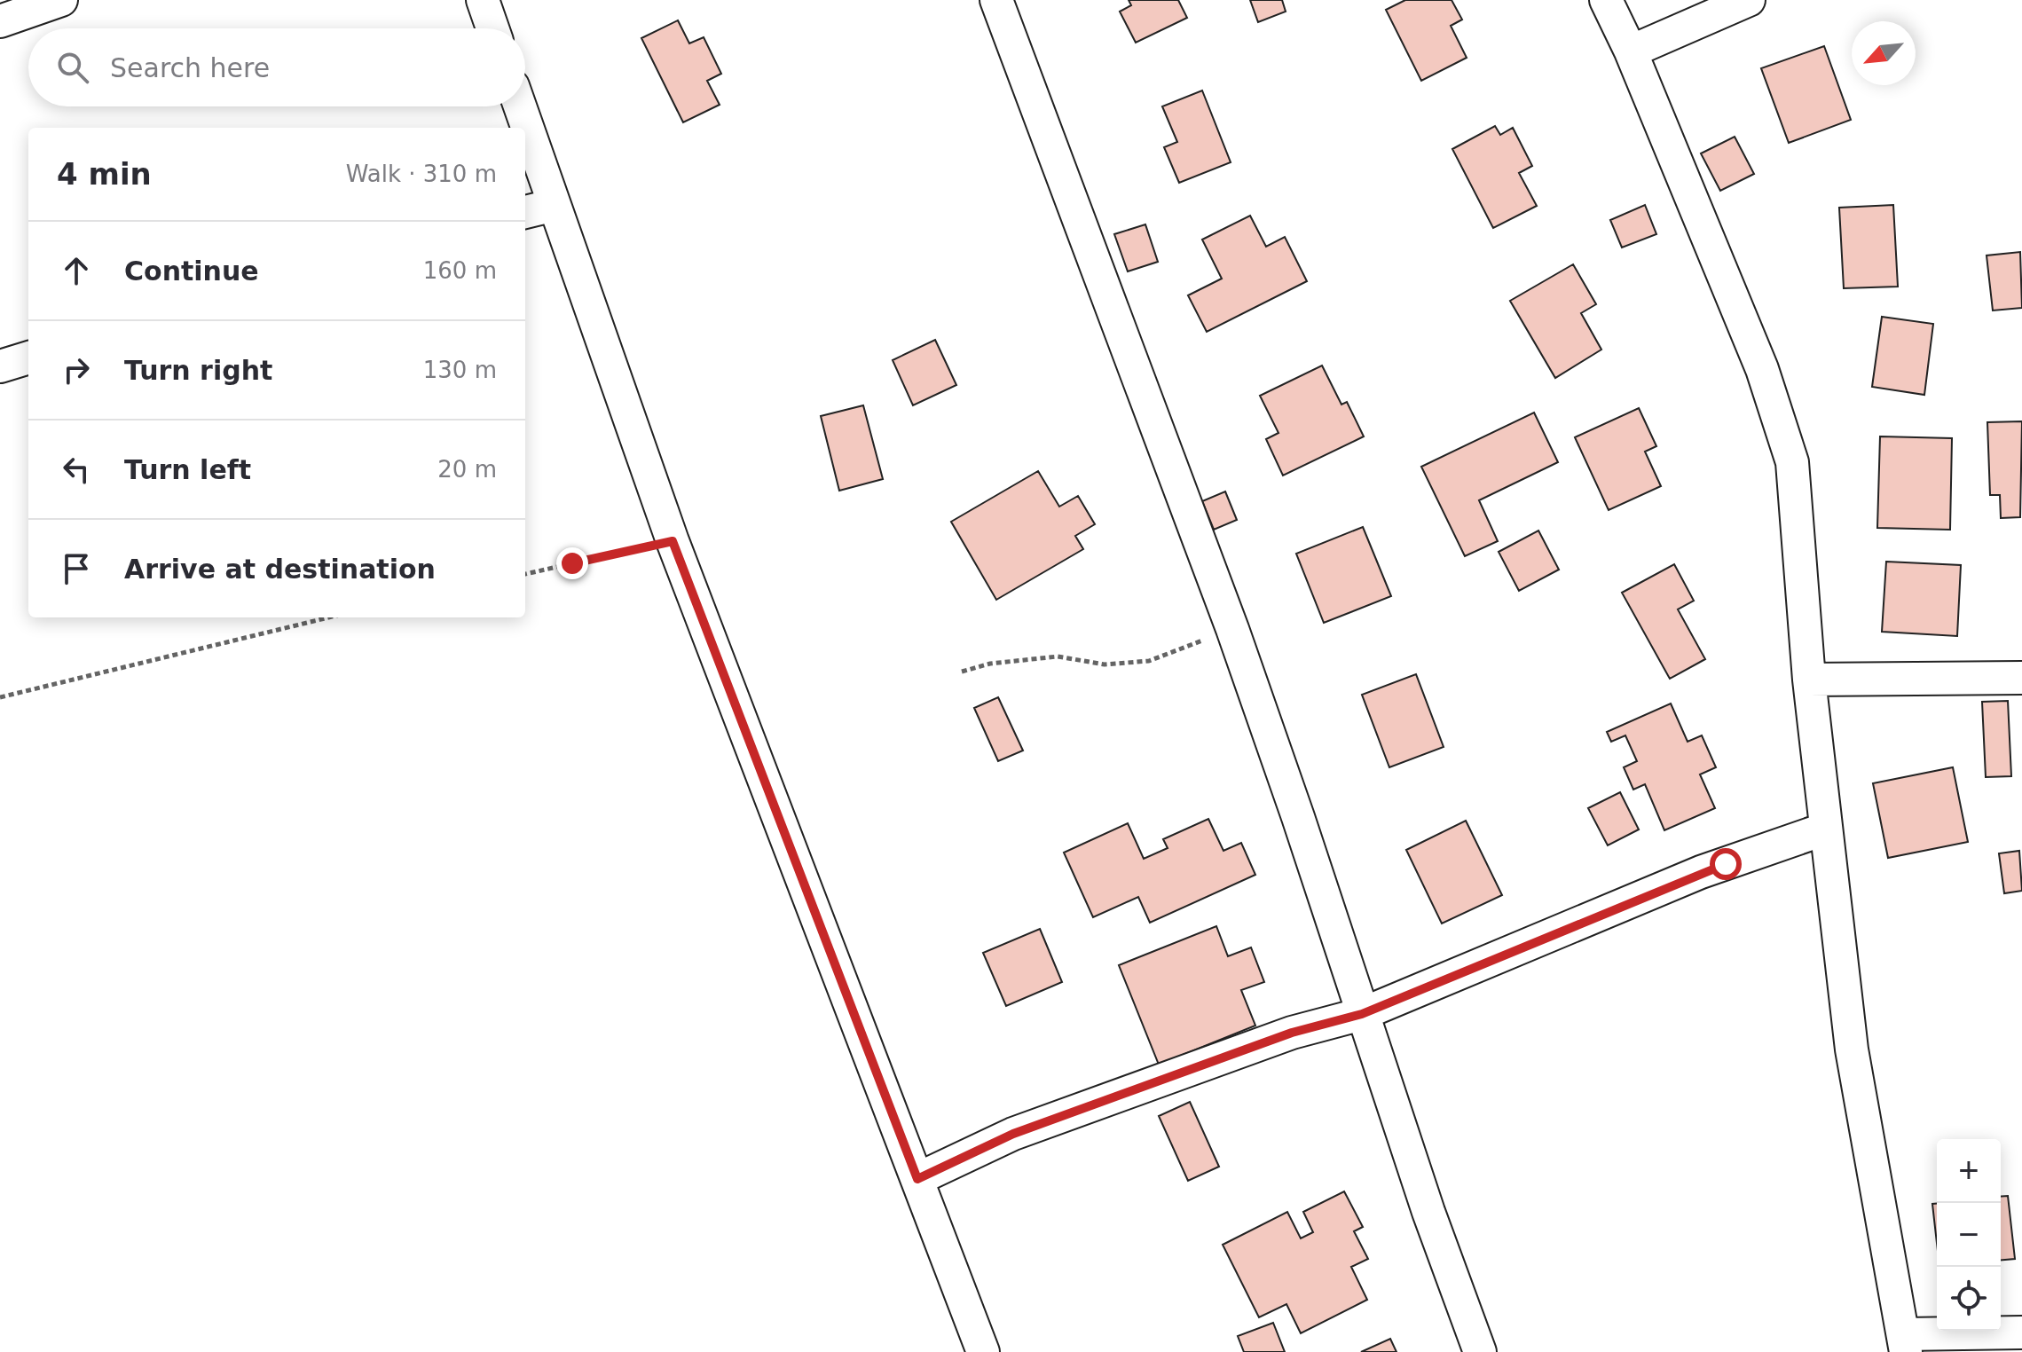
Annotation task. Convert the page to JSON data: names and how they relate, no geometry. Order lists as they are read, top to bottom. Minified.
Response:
{"north":"bottom left","page":{"search":"Search here","heading":["4 min","Walk · 310 m"],"list":[["Continue","160 m"],["Turn right","130 m"],["Turn left","20 m"],"Arrive at destination"],"map_buttons":["+","−"]}}
